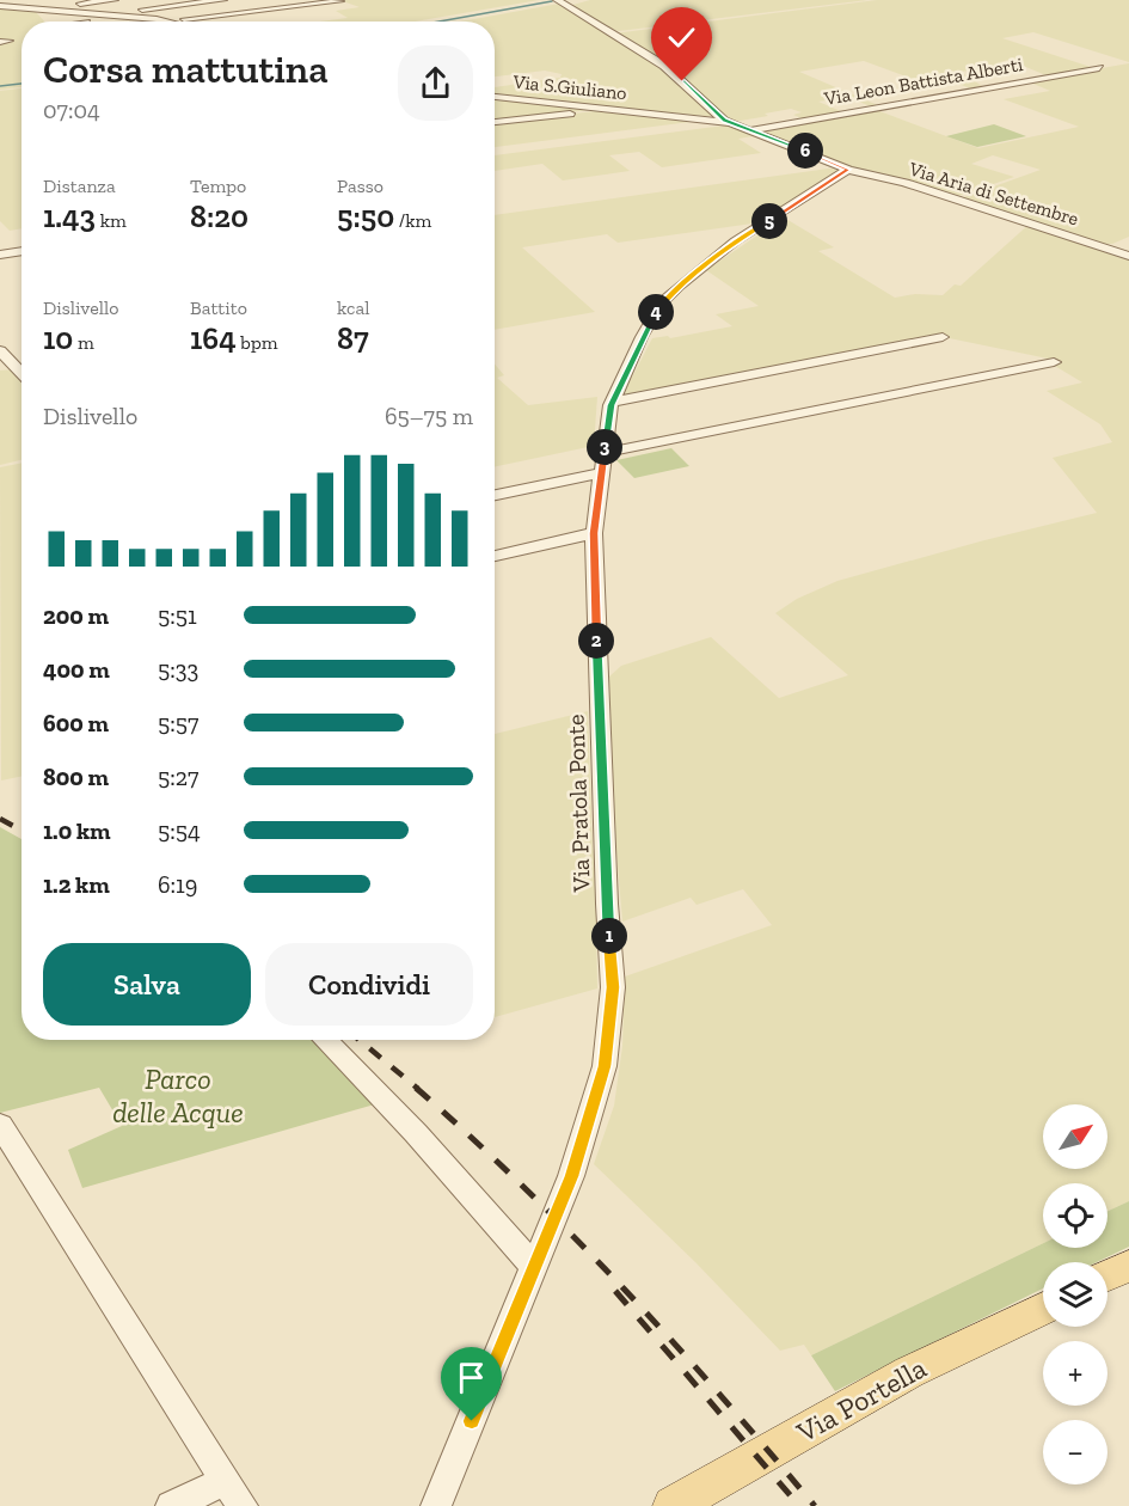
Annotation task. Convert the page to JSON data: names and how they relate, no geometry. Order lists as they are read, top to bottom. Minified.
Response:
{"streets":{"main road":["Via Portella"],"street":["Via Leon Battista Alberti","Via S.Giuliano","Via Aria di Settembre","Via Pratola Ponte"]},"crossings":[["Via Leon Battista Alberti","Via Aria di Settembre"],["Via S.Giuliano","Via Aria di Settembre"],["Via Aria di Settembre","Via Pratola Ponte"]],"parks":["Parco delle Acque"],"north":"top right","page":{"heading":["Corsa mattutina","07:04"],"pins":["6","5","4","3","2","1"],"stats":[["Distanza","1.43 km"],["Tempo","8:20"],["Passo","5:50 /km"],["Dislivello","10 m"],["Battito","164 bpm"],["kcal","87"]],"chart":["Dislivello","65–75 m"],"list":[{"name":"200 m","note":"5:51"},{"name":"400 m","note":"5:33"},{"name":"600 m","note":"5:57"},{"name":"800 m","note":"5:27"},{"name":"1.0 km","note":"5:54"},{"name":"1.2 km","note":"6:19"}],"buttons":["Salva","Condividi"],"map_buttons":["+","−"]}}
